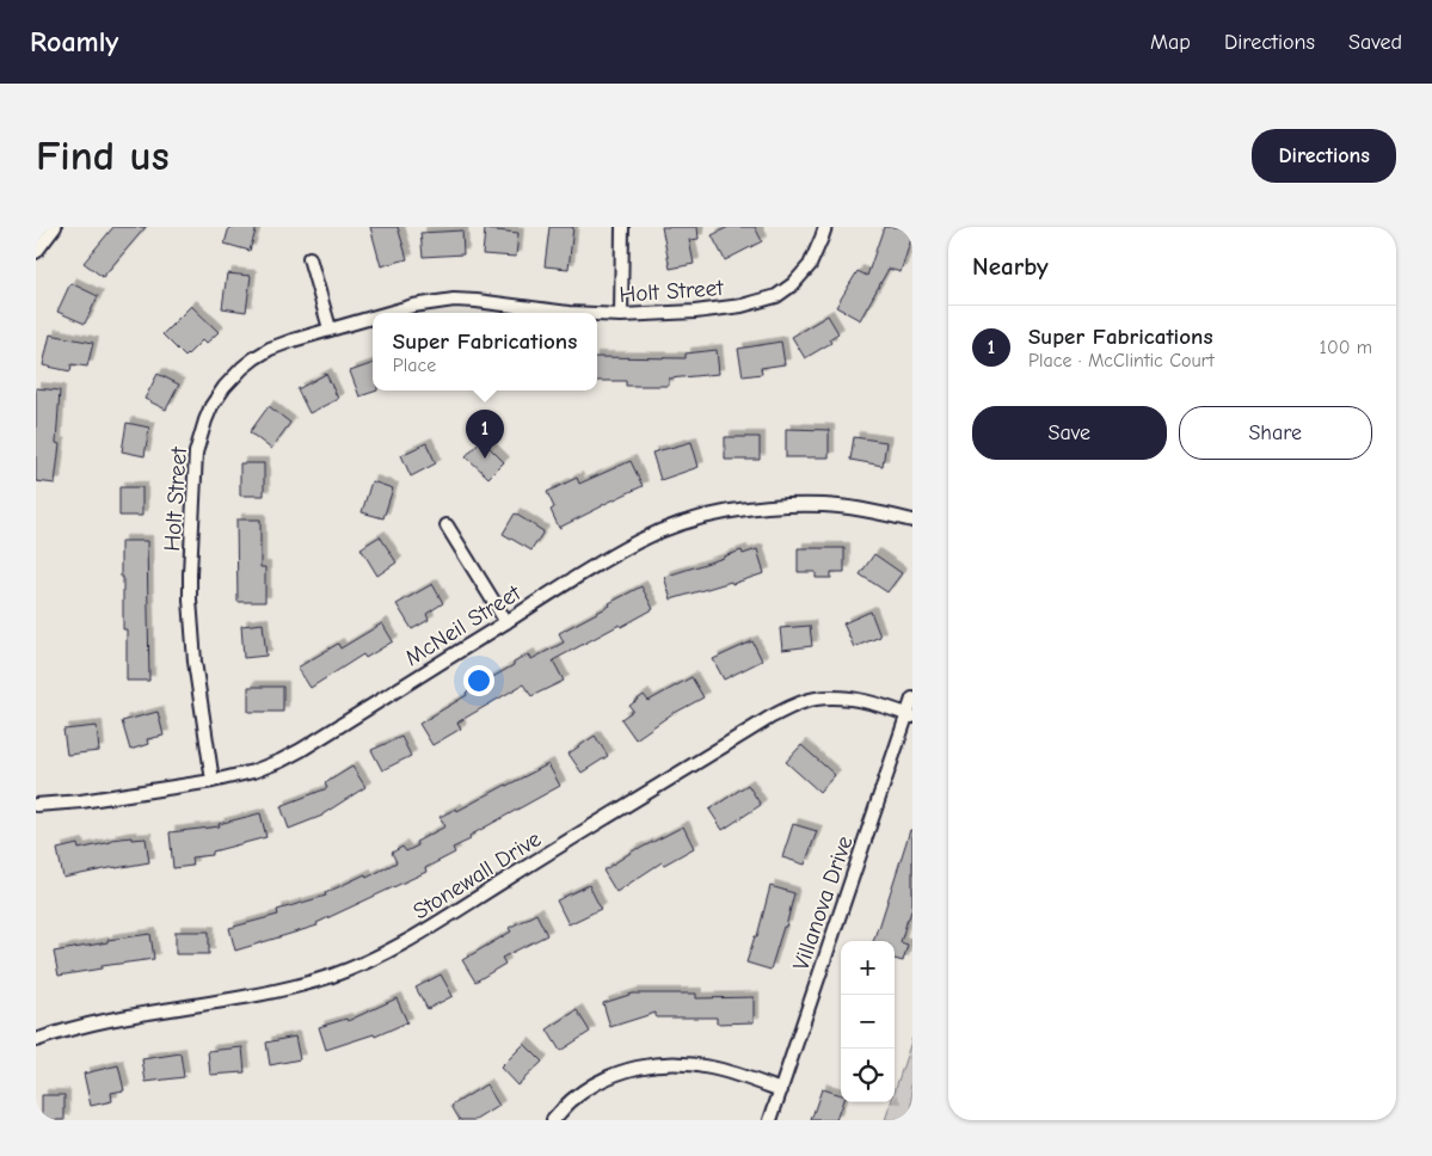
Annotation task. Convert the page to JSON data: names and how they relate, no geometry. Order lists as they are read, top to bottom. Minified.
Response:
{"streets":{"street":["Holt Street","McNeil Street","Stonewall Drive","Villanova Drive"]},"crossings":[["Holt Street","McNeil Street"],["Stonewall Drive","Villanova Drive"]],"page":{"header":"Roamly","nav":["Map","Directions","Saved"],"buttons":["Directions",["Save","Share"]],"title":"Find us","heading":"Nearby","list":[{"mark":"1","name":"Super Fabrications","note":"Place · McClintic Court","value":"100 m"}],"popup":["Super Fabrications","Place"],"pins":"1","map_buttons":["+","−"]}}
